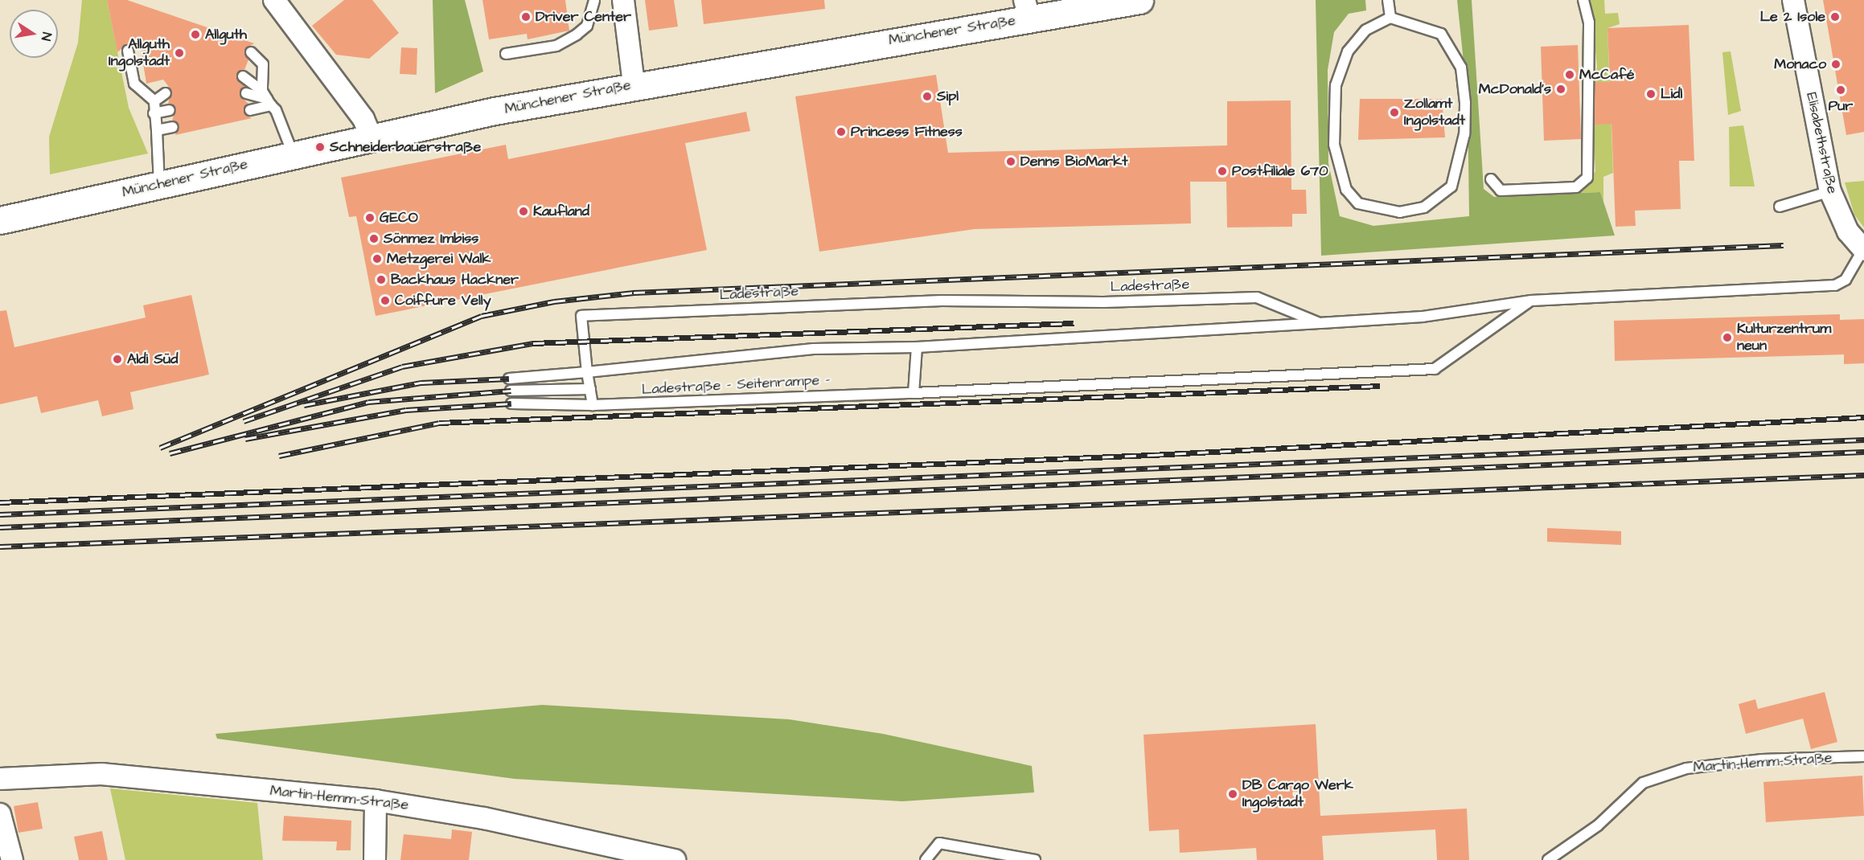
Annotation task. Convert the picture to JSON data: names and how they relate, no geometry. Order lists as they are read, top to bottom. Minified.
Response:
{"streets":{"main road":["Münchener Straße"],"street":["Elisabethstraße","Martin-Hemm-Straße"],"lane":["Ladestraße","Ladestraße - Seitenrampe -"]},"crossings":[["Elisabethstraße","Ladestraße"]],"places":["Driver Center","Le 2 Isole","Allguth","Allguth Ingolstadt","Monaco","McCafé","McDonald's","Pur","Lidl","Sipl","Zollamt Ingolstadt","Princess Fitness","Schneiderbauerstraße","Denns BioMarkt","Postfiliale 670","Kaufland","GECO","Sönmez Imbiss","Metzgerei Walk","Backhaus Hackner","Coiffure Velly","Kulturzentrum neun","Aldi Süd","DB Cargo Werk Ingolstadt"],"north":"right"}
